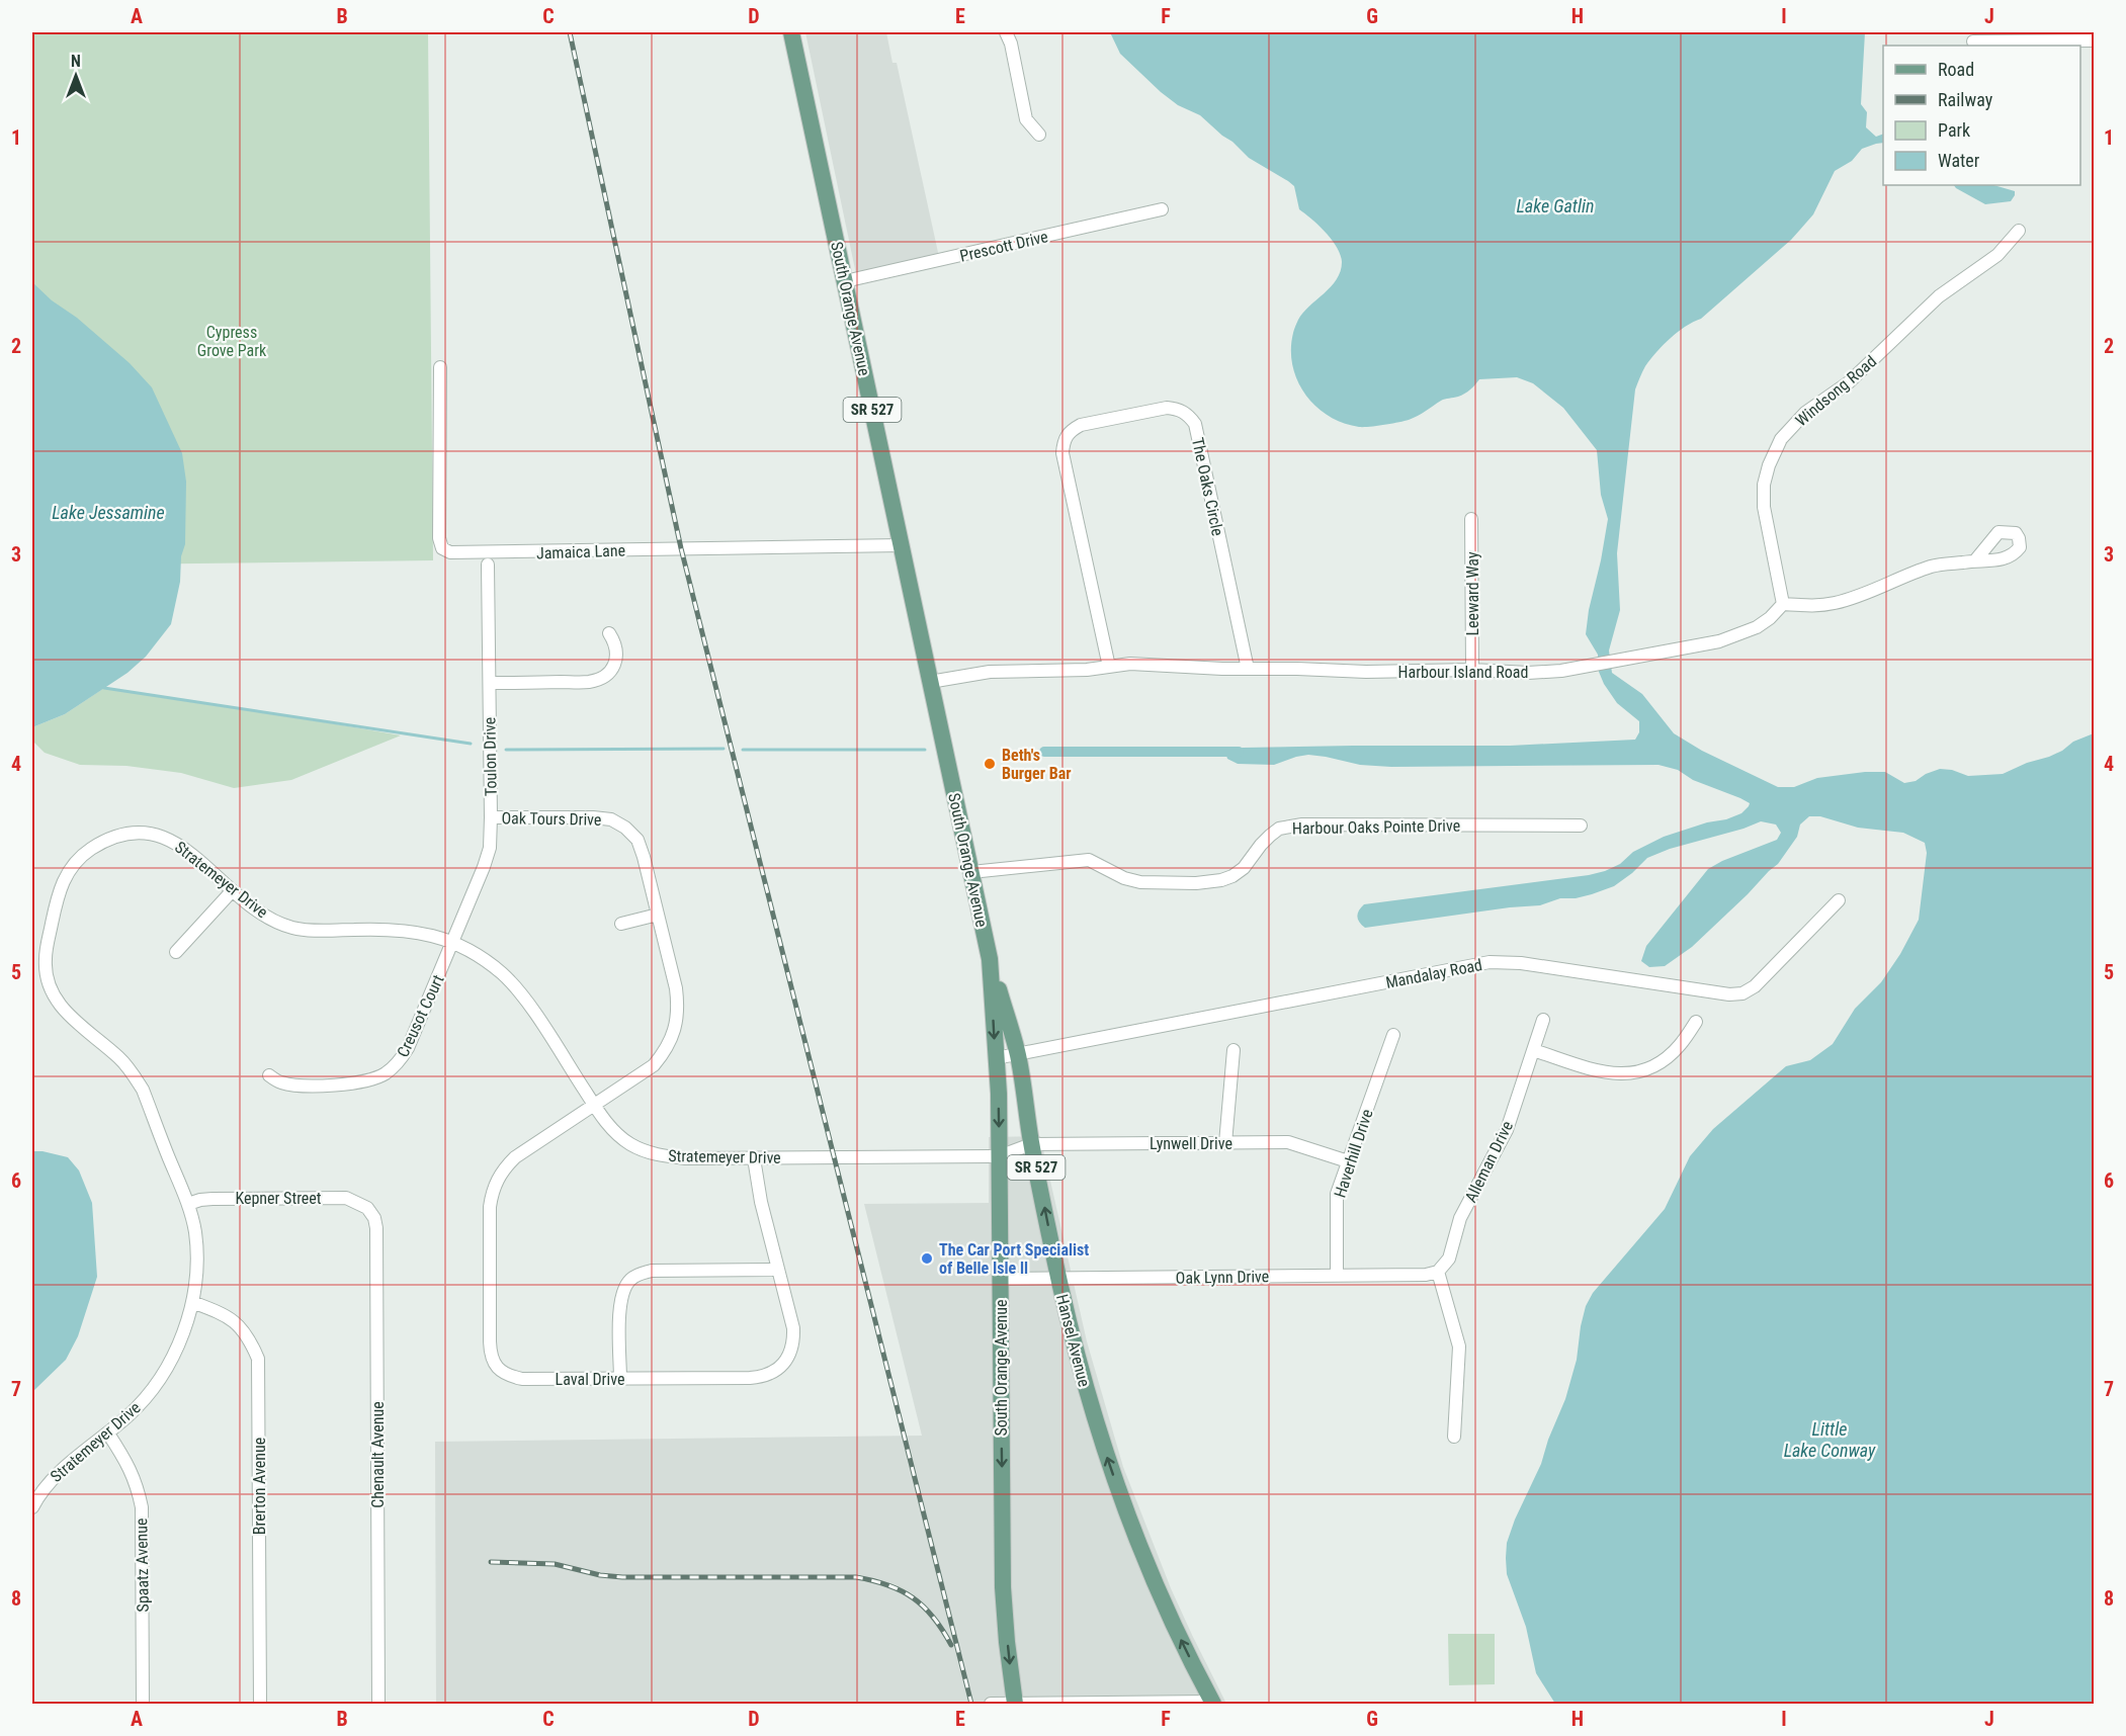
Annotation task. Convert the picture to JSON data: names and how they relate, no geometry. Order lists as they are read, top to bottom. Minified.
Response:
{"streets":{"main road":["South Orange Avenue","SR 527","Hansel Avenue"],"street":["Prescott Drive","Windsong Road","The Oaks Circle","Jamaica Lane","Leeward Way","Harbour Island Road","Toulon Drive","Oak Tours Drive","Harbour Oaks Pointe Drive","Stratemeyer Drive","Mandalay Road","Creusot Court","Lynwell Drive","Haverhill Drive","Alleman Drive","Kepner Street","Oak Lynn Drive","Laval Drive","Chenault Avenue","Brerton Avenue","Spaatz Avenue"]},"crossings":[["Prescott Drive","South Orange Avenue"],["South Orange Avenue","Jamaica Lane"],["South Orange Avenue","Harbour Island Road"],["South Orange Avenue","Harbour Oaks Pointe Drive"],["South Orange Avenue","Stratemeyer Drive"],["South Orange Avenue","Mandalay Road"],["South Orange Avenue","Lynwell Drive"],["South Orange Avenue","Oak Lynn Drive"],["South Orange Avenue","Hansel Avenue"],["Windsong Road","Harbour Island Road"],["The Oaks Circle","Harbour Island Road"],["Leeward Way","Harbour Island Road"],["Toulon Drive","Oak Tours Drive"],["Toulon Drive","Stratemeyer Drive"],["Toulon Drive","Creusot Court"],["Oak Tours Drive","Stratemeyer Drive"],["Oak Tours Drive","Laval Drive"],["Stratemeyer Drive","Creusot Court"],["Stratemeyer Drive","Lynwell Drive"],["Stratemeyer Drive","Kepner Street"],["Stratemeyer Drive","Laval Drive"],["Stratemeyer Drive","Brerton Avenue"],["Stratemeyer Drive","Spaatz Avenue"],["Mandalay Road","Hansel Avenue"],["Lynwell Drive","Haverhill Drive"],["Lynwell Drive","Hansel Avenue"],["Haverhill Drive","Oak Lynn Drive"],["Alleman Drive","Oak Lynn Drive"],["Kepner Street","Chenault Avenue"],["Oak Lynn Drive","Hansel Avenue"]],"one_way":["South Orange Avenue","Hansel Avenue"],"water":["Lake Gatlin","Lake Jessamine","Little Lake Conway"],"parks":["Cypress Grove Park"],"places":["Beth's Burger Bar","The Car Port Specialist of Belle Isle ll"],"legend":["Road","Railway","Park","Water"],"north":"top","grid":{"columns":["A","B","C","D","E","F","G","H","I","J"],"rows":["1","2","3","4","5","6","7","8"]}}
